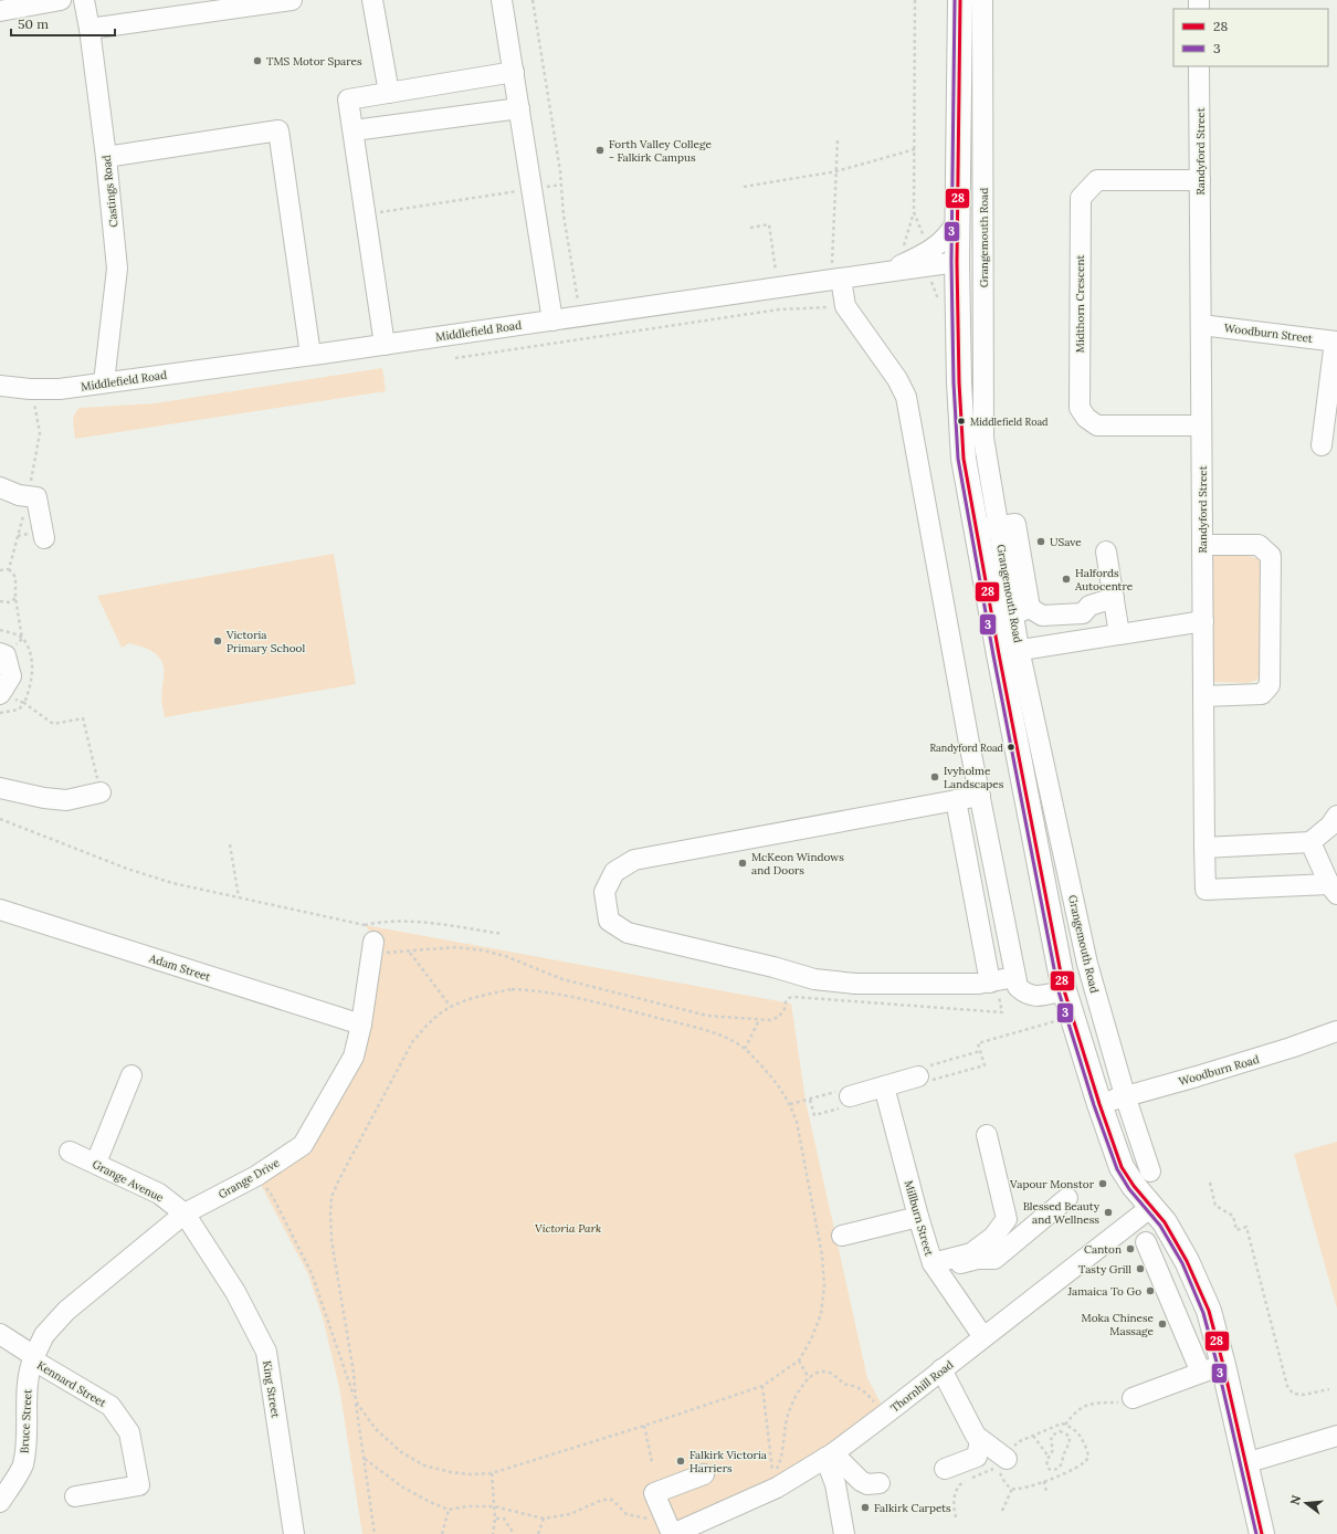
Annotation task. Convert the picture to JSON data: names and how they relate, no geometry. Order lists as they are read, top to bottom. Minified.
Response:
{"streets":{"main road":["Grangemouth Road"],"street":["Randyford Street","Castings Road","Midthorn Crescent","Middlefield Road","Woodburn Street","Adam Street","Woodburn Road","Grange Drive","Grange Avenue","Millburn Street","Kennard Street","Thornhill Road","King Street","Bruce Street"]},"crossings":[["Randyford Street","Midthorn Crescent"],["Randyford Street","Woodburn Street"],["Castings Road","Middlefield Road"],["Grangemouth Road","Middlefield Road"],["Grangemouth Road","Woodburn Road"],["Grangemouth Road","Thornhill Road"],["Adam Street","Grange Drive"],["Grange Drive","Grange Avenue"],["Grange Drive","Kennard Street"],["Grange Drive","King Street"],["Grange Drive","Bruce Street"],["Grange Avenue","King Street"],["Millburn Street","Thornhill Road"],["Kennard Street","Bruce Street"]],"parks":["Victoria Park"],"places":["TMS Motor Spares","Forth Valley College - Falkirk Campus","Middlefield Road","USave","Halfords Autocentre","Victoria Primary School","Randyford Road","Ivyholme Landscapes","McKeon Windows and Doors","Vapour Monstor","Blessed Beauty and Wellness","Canton","Tasty Grill","Jamaica To Go","Moka Chinese Massage","Falkirk Victoria Harriers","Falkirk Carpets"],"lines":["transit line 28","transit line 3"],"legend":["28","3"],"scale_bar":"50 m","north":"left"}
